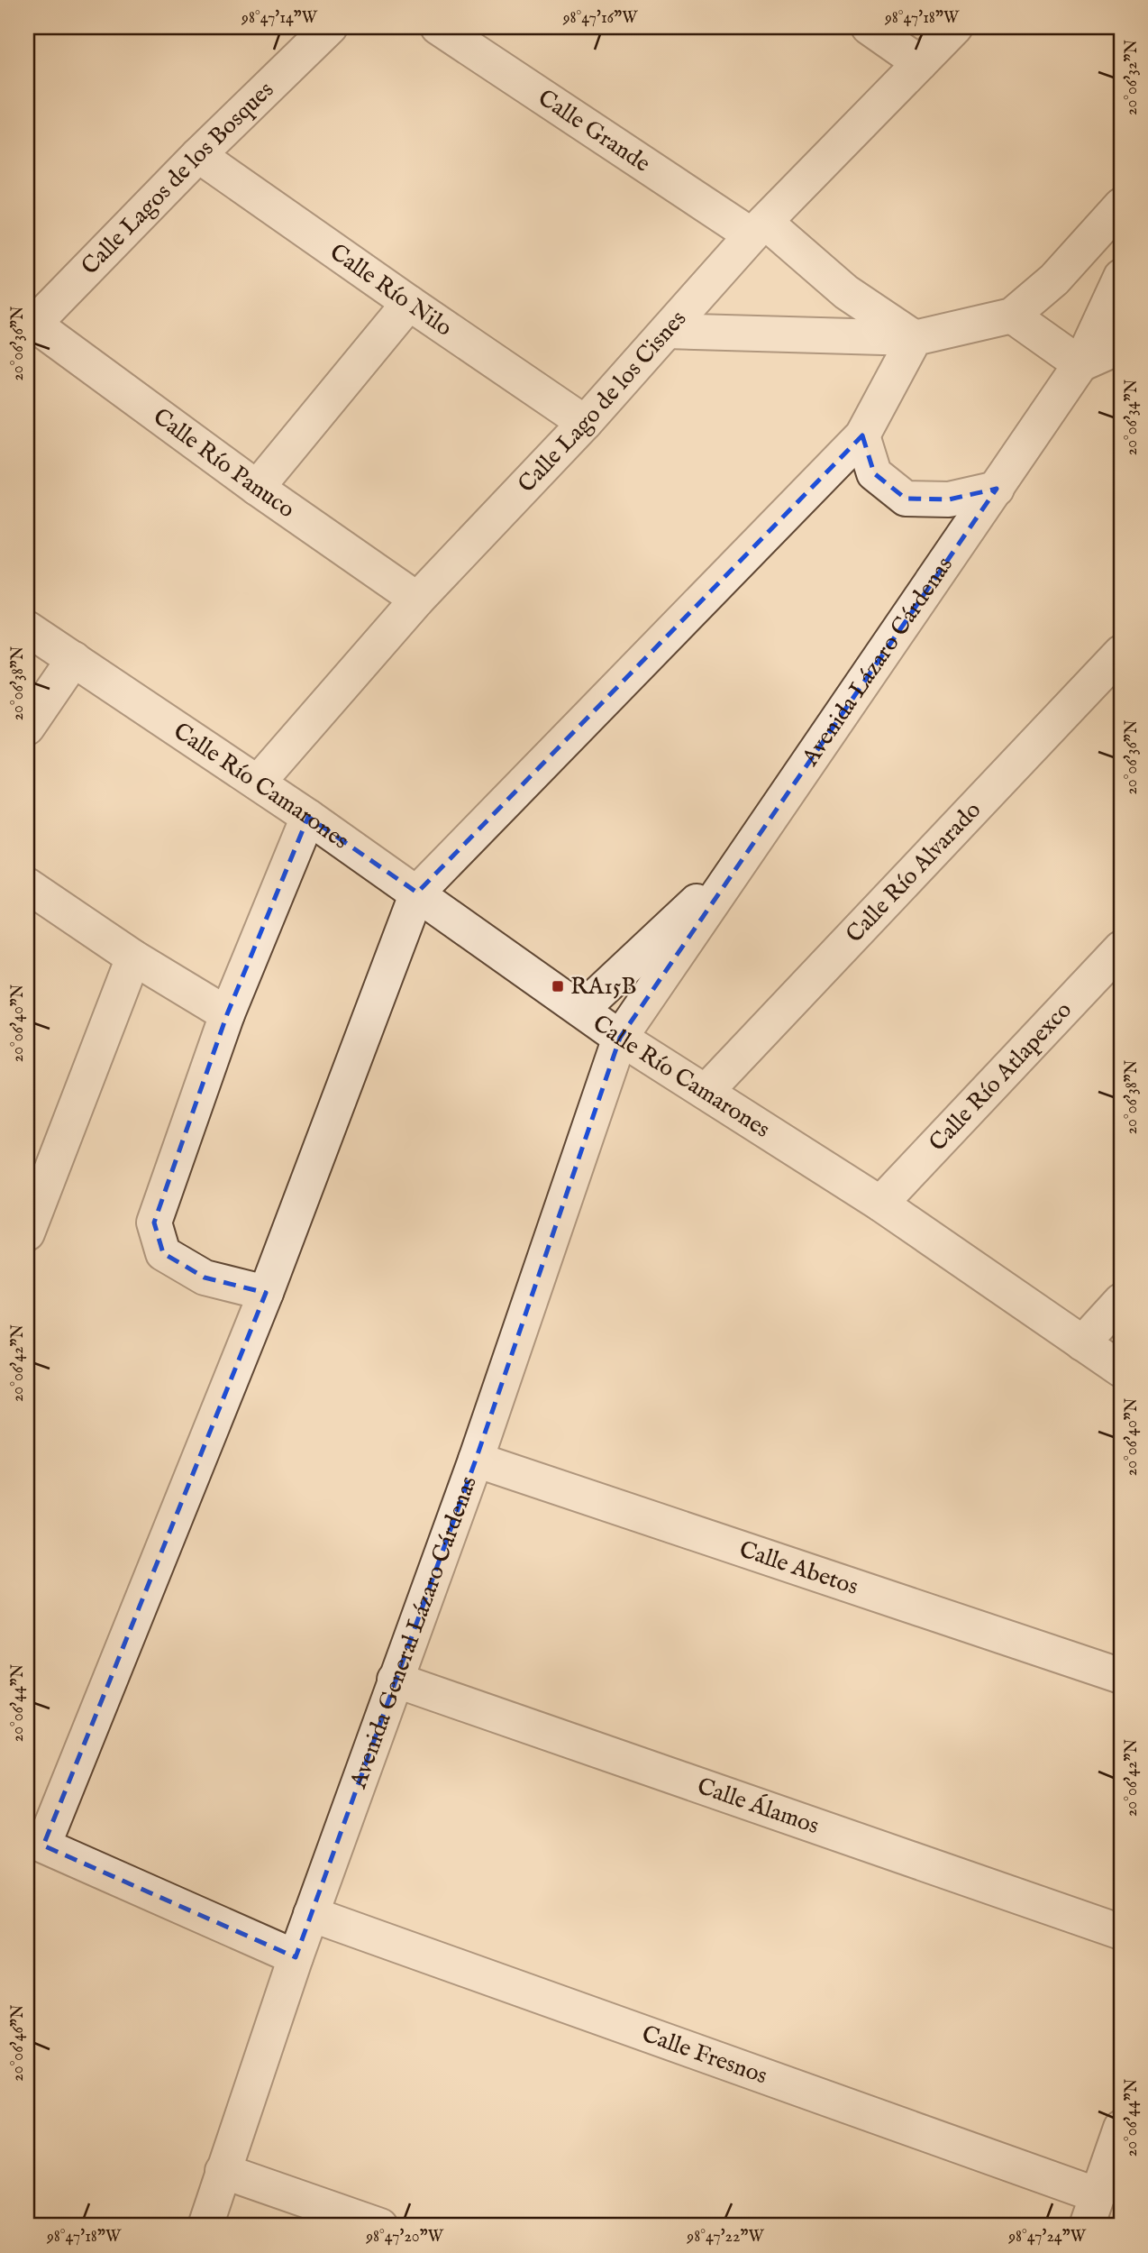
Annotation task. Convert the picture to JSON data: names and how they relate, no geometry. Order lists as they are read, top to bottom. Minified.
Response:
{"streets":{"street":["Calle Grande","Calle Lagos de los Bosques","Calle Río Nilo","Calle Lago de los Cisnes","Calle Río Panuco","Avenida Lázaro Cárdenas","Calle Río Camarones","Calle Río Alvarado","Calle Río Atlapexco","Calle Abetos","Avenida General Lázaro Cárdenas","Calle Álamos","Calle Fresnos"]},"crossings":[["Calle Grande","Calle Lago de los Cisnes"],["Calle Grande","Avenida Lázaro Cárdenas"],["Calle Lagos de los Bosques","Calle Río Nilo"],["Calle Lagos de los Bosques","Calle Río Panuco"],["Calle Río Nilo","Calle Lago de los Cisnes"],["Calle Lago de los Cisnes","Calle Río Panuco"],["Calle Lago de los Cisnes","Calle Río Camarones"],["Avenida Lázaro Cárdenas","Calle Río Camarones"],["Avenida Lázaro Cárdenas","Avenida General Lázaro Cárdenas"],["Calle Río Camarones","Calle Río Alvarado"],["Calle Río Camarones","Calle Río Atlapexco"],["Calle Río Camarones","Avenida General Lázaro Cárdenas"],["Calle Abetos","Avenida General Lázaro Cárdenas"],["Avenida General Lázaro Cárdenas","Calle Álamos"],["Avenida General Lázaro Cárdenas","Calle Fresnos"]],"places":{"transit":["RA15B"]},"coordinates":["98°47'14\"W","98°47'16\"W","98°47'18\"W","20°06'32\"N","20°06'36\"N","20°06'34\"N","20°06'38\"N","20°06'40\"N","20°06'42\"N","20°06'44\"N","20°06'46\"N","98°47'20\"W","98°47'22\"W","98°47'24\"W"]}
